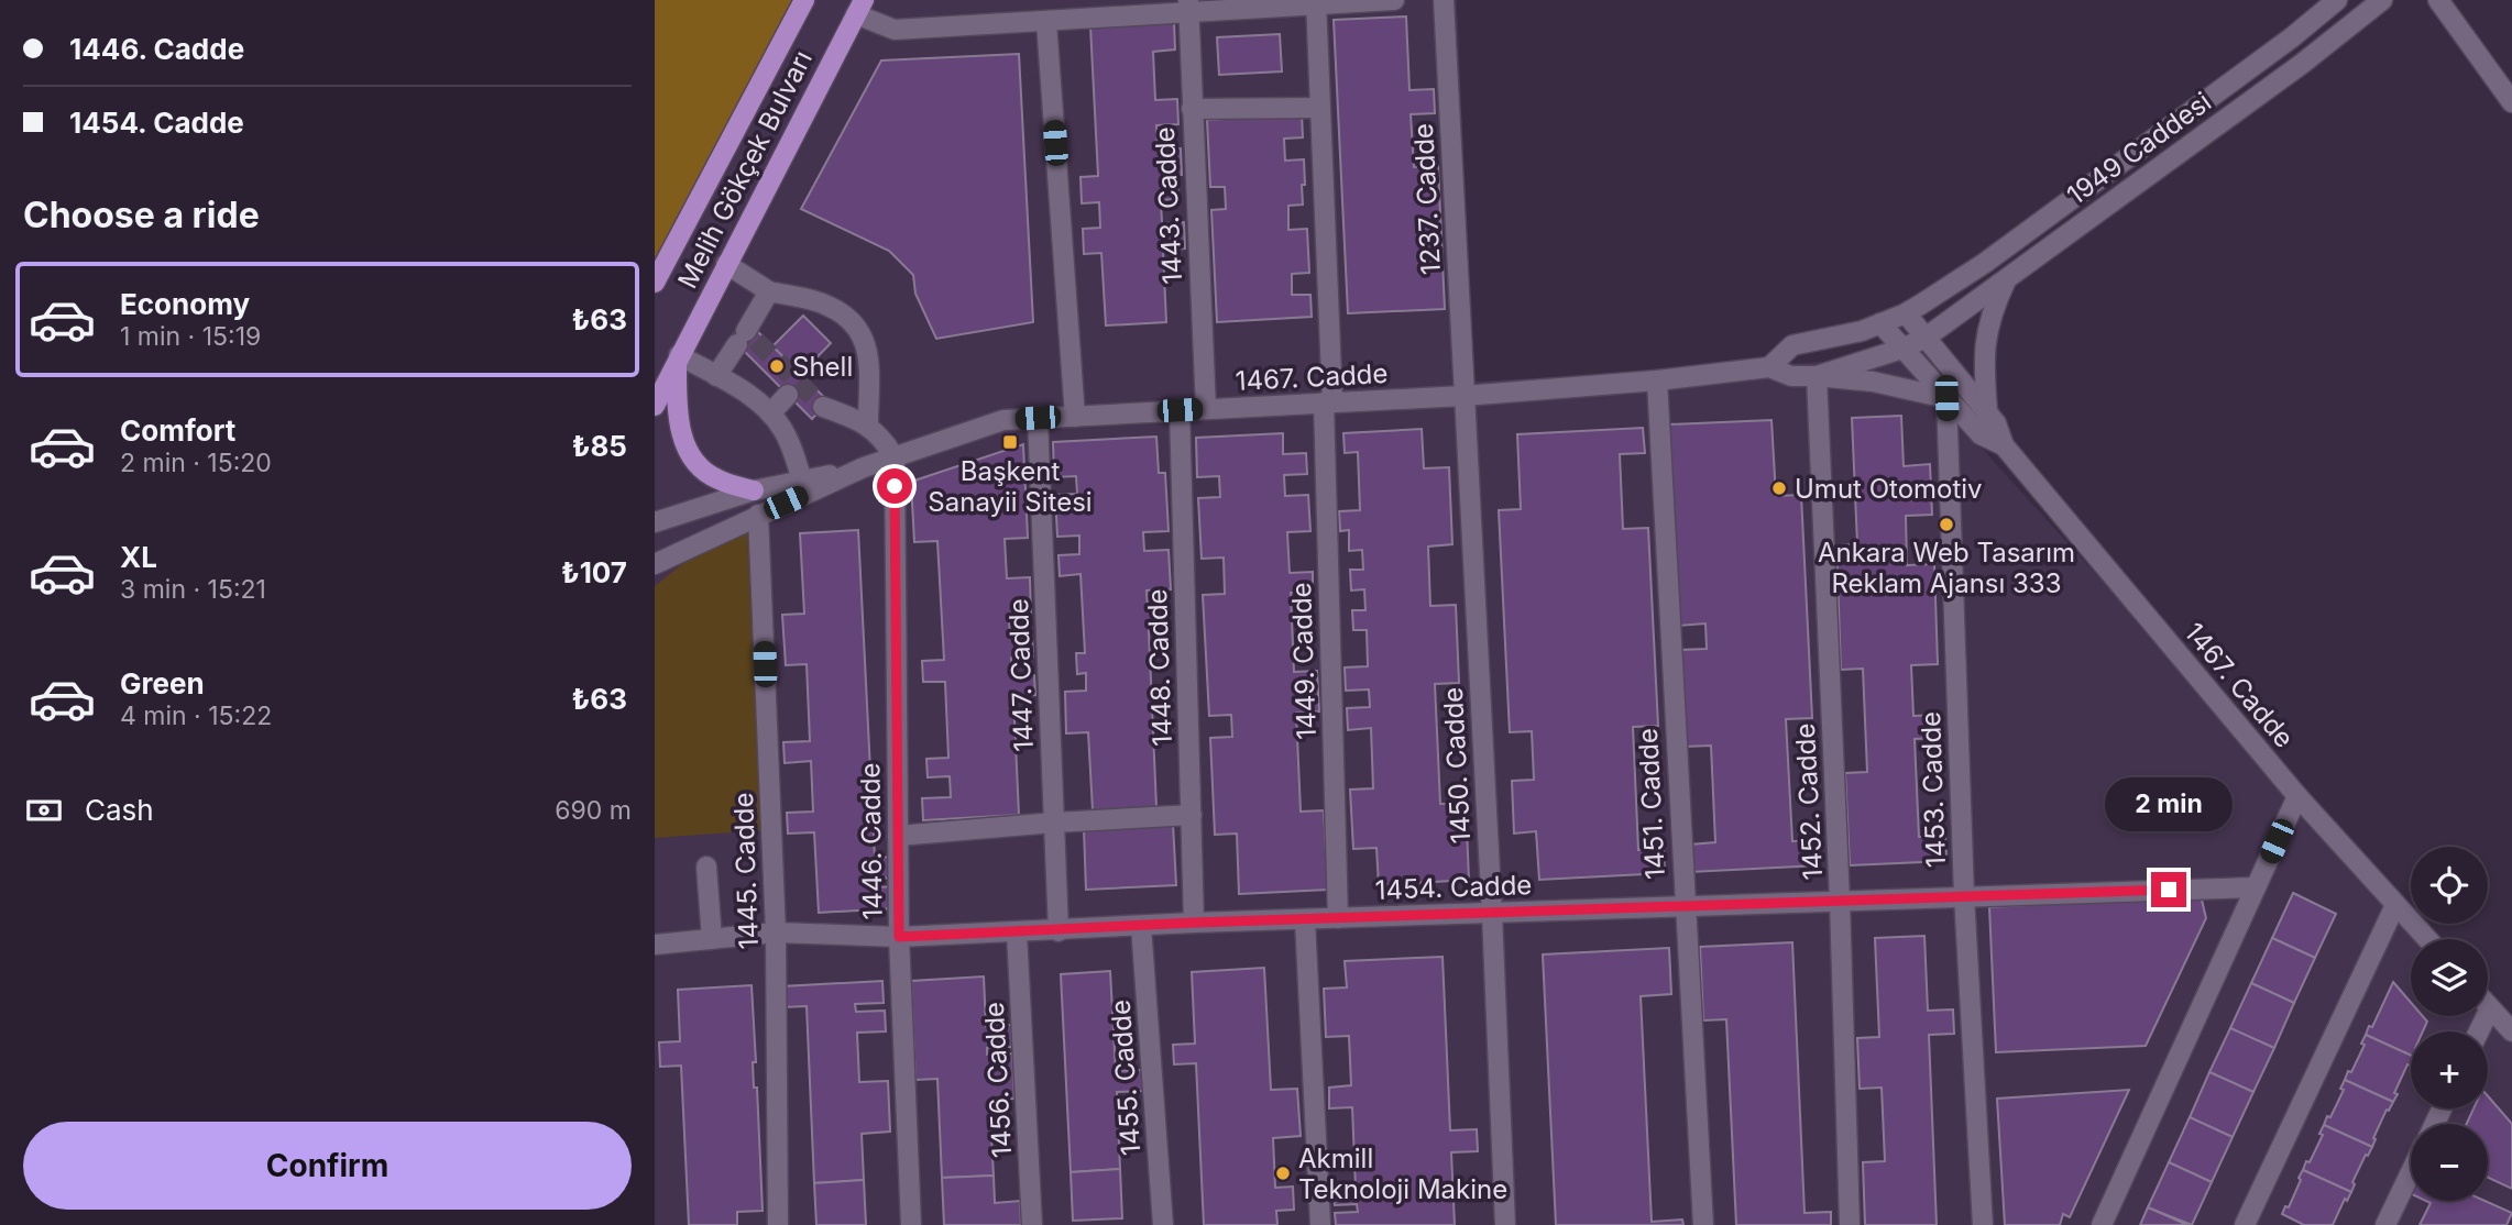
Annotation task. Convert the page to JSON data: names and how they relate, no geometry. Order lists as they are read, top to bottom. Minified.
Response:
{"streets":{"main road":["Melih Gökçek Bulvarı"],"street":["1949 Caddesi","1237. Cadde","1443. Cadde","1467. Cadde","1449. Cadde","1448. Cadde","1447. Cadde","1450. Cadde","1453. Cadde","1452. Cadde","1451. Cadde","1446. Cadde","1445. Cadde","1454. Cadde","1455. Cadde","1456. Cadde"]},"crossings":[["1949 Caddesi","1467. Cadde"],["1237. Cadde","1467. Cadde"],["1237. Cadde","1450. Cadde"],["1443. Cadde","1467. Cadde"],["1467. Cadde","1449. Cadde"],["1467. Cadde","1448. Cadde"],["1467. Cadde","1447. Cadde"],["1467. Cadde","1450. Cadde"],["1467. Cadde","1453. Cadde"],["1467. Cadde","1452. Cadde"],["1467. Cadde","1451. Cadde"],["1467. Cadde","1446. Cadde"],["1467. Cadde","1445. Cadde"],["1449. Cadde","1454. Cadde"],["1448. Cadde","1454. Cadde"],["1447. Cadde","1454. Cadde"],["1450. Cadde","1454. Cadde"],["1453. Cadde","1454. Cadde"],["1452. Cadde","1454. Cadde"],["1451. Cadde","1454. Cadde"],["1446. Cadde","1454. Cadde"],["1445. Cadde","1454. Cadde"],["1454. Cadde","1455. Cadde"],["1454. Cadde","1456. Cadde"]],"places":{"other":["Shell","Umut Otomotiv","Ankara Web Tasarım Reklam Ajansı 333","Akmill Teknoloji Makine"],"transit":["Başkent Sanayii Sitesi"]},"page":{"banner":["1446. Cadde","1454. Cadde"],"heading":"Choose a ride","list":[{"name":"Economy","note":"1 min · 15:19","value":"₺63"},{"name":"Comfort","note":"2 min · 15:20","value":"₺85"},{"name":"XL","note":"3 min · 15:21","value":"₺107"},{"name":"Green","note":"4 min · 15:22","value":"₺63"}],"pay":["Cash","690 m"],"bubble":"2 min","map_buttons":["+","−"],"buttons":"Confirm"}}
